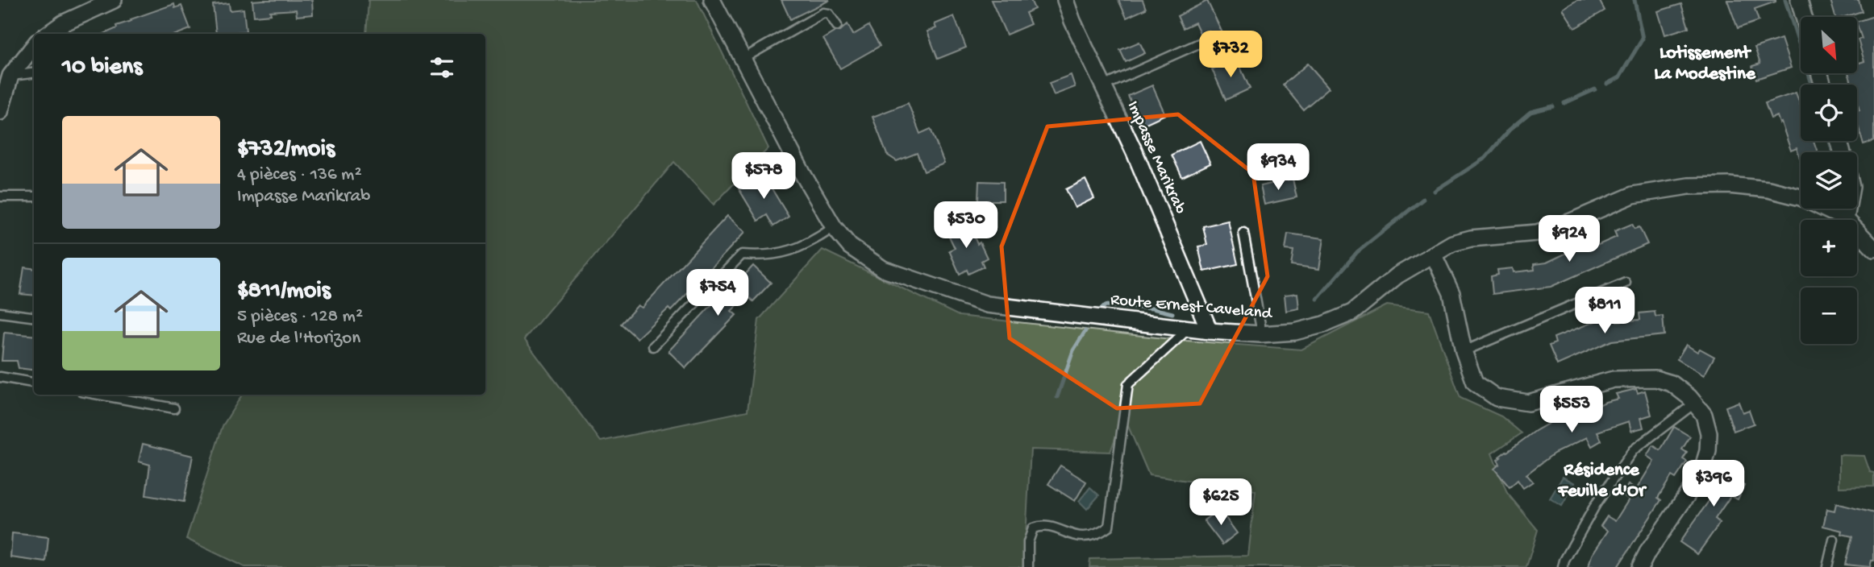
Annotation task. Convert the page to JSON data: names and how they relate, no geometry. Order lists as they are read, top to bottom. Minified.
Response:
{"streets":{"street":["Impasse Marikrab","Route Ernest Caveland"]},"crossings":[["Impasse Marikrab","Route Ernest Caveland"]],"districts":["Lotissement La Modestine","Résidence Feuille d'Or"],"north":"bottom right","page":{"map_buttons":["+","−"],"price":["$732","$934","$578","$530","$924","$754","$811","$553","$396","$625"],"heading":"10 biens","list":[{"name":"$732/mois","note":"4 pièces · 136 m² · Impasse Marikrab"},{"name":"$811/mois","note":"5 pièces · 128 m² · Rue de l'Horizon"}]}}
